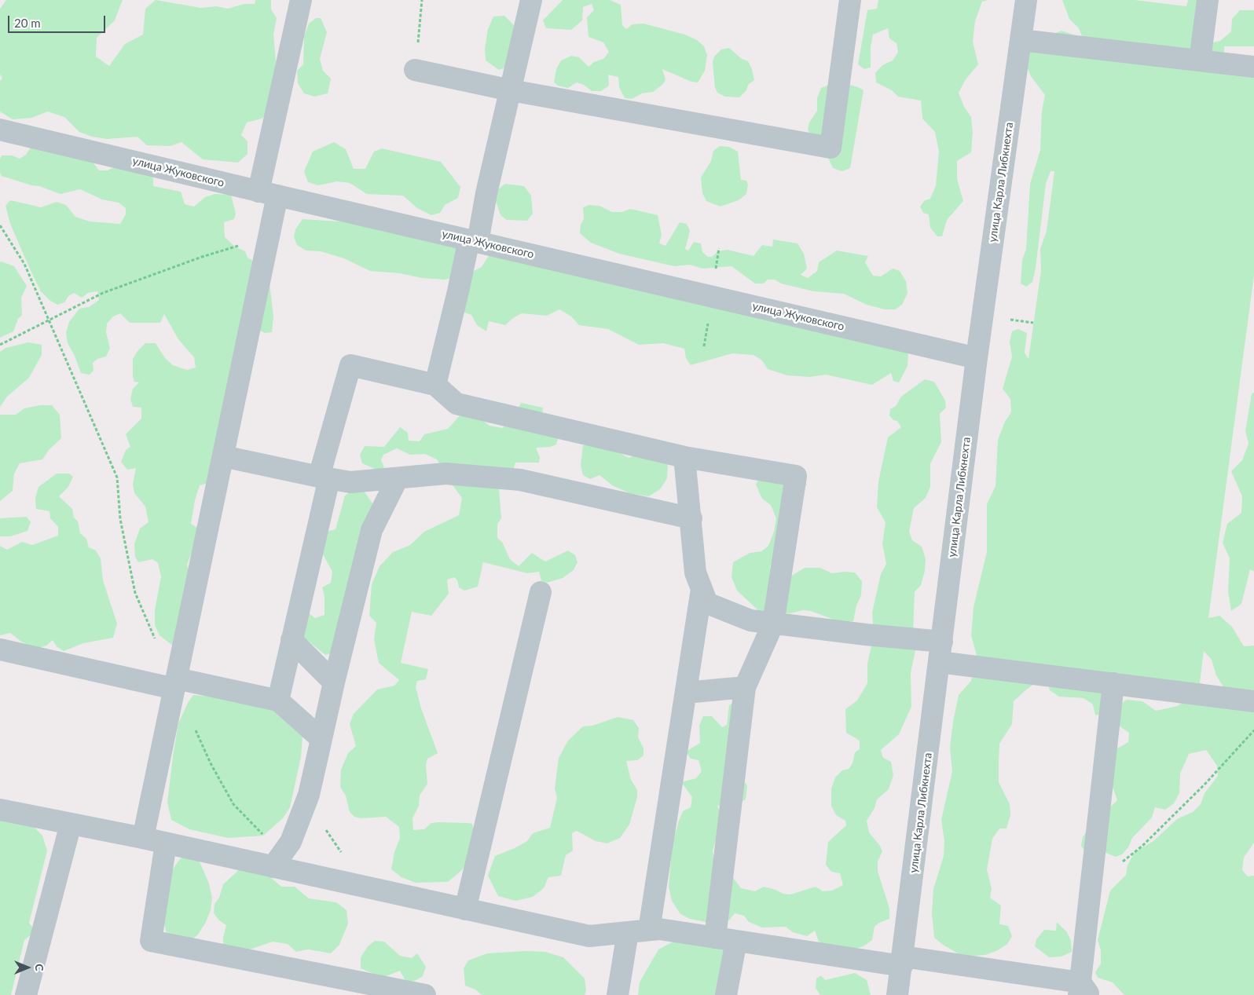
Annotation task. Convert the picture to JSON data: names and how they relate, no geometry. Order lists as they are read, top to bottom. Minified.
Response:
{"streets":{"street":["улица Жуковского","улица Карла Либкнехта"]},"crossings":[["улица Жуковского","улица Карла Либкнехта"]],"scale_bar":"20 m","north":"right"}
